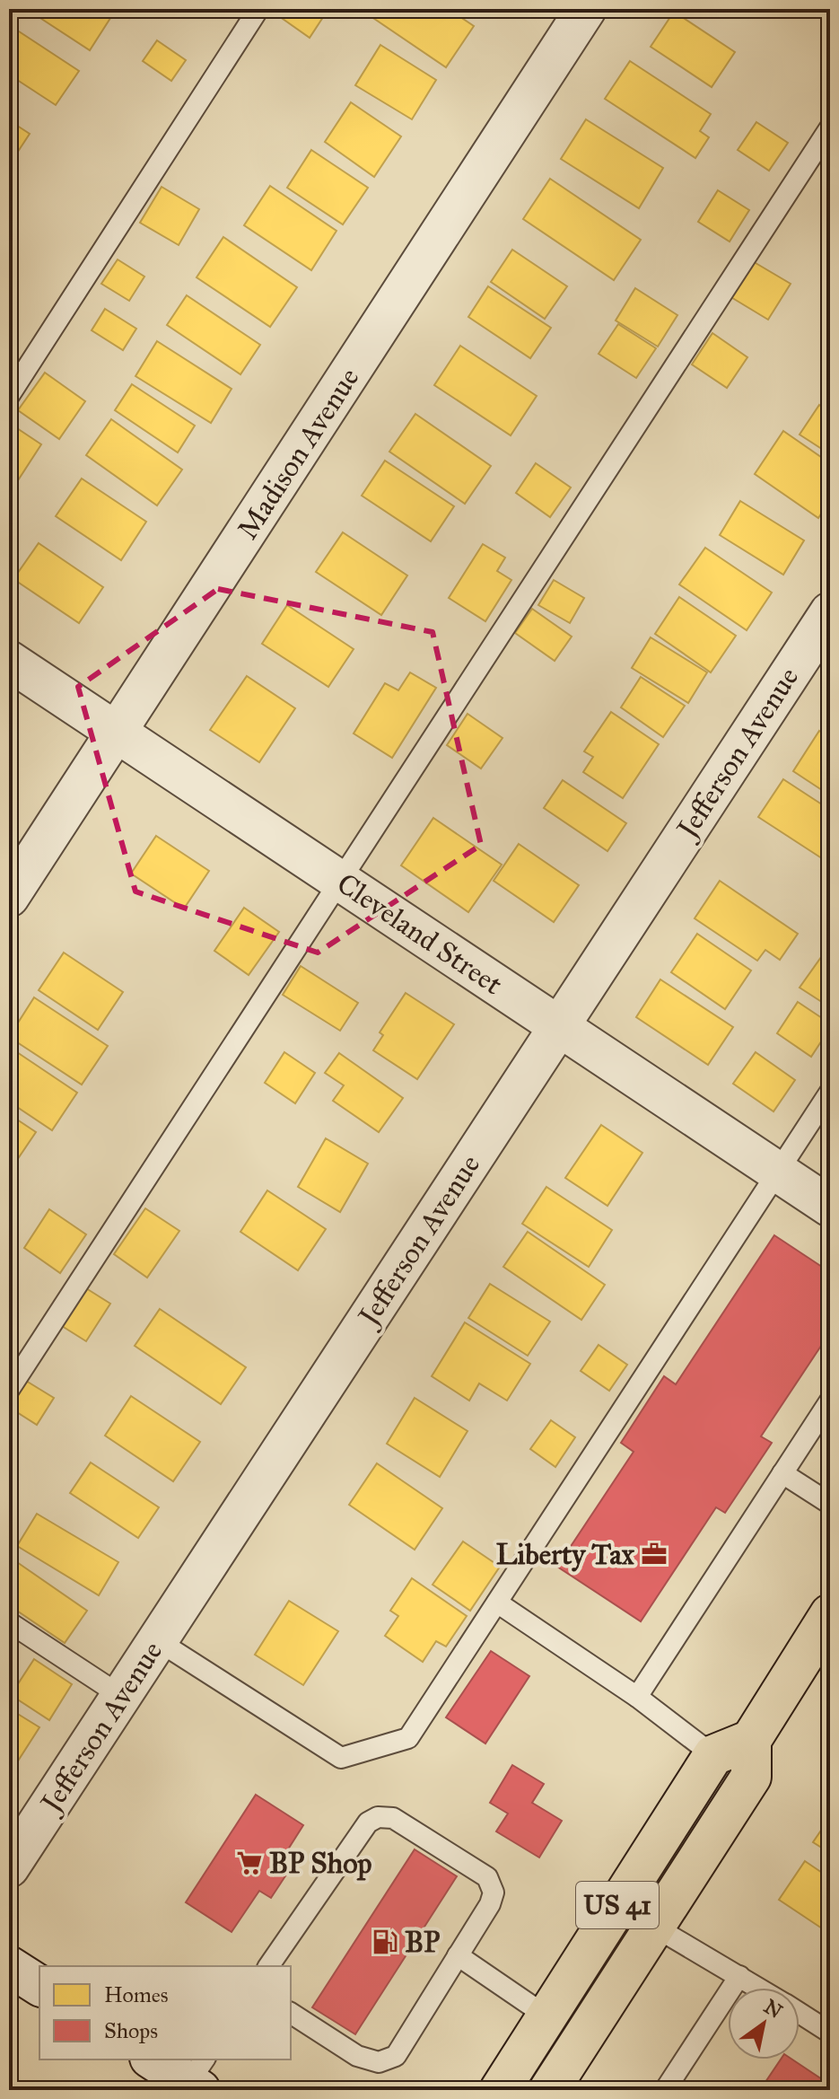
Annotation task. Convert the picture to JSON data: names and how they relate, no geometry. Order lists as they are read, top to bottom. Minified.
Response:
{"streets":{"main road":["US 41"],"street":["Madison Avenue","Jefferson Avenue","Cleveland Street"]},"crossings":[["Madison Avenue","Cleveland Street"],["Jefferson Avenue","Cleveland Street"]],"places":{"office":["Liberty Tax"],"supermarket":["BP Shop"],"fuel station":["BP"]},"legend":["Homes","Shops"],"north":"top right"}
